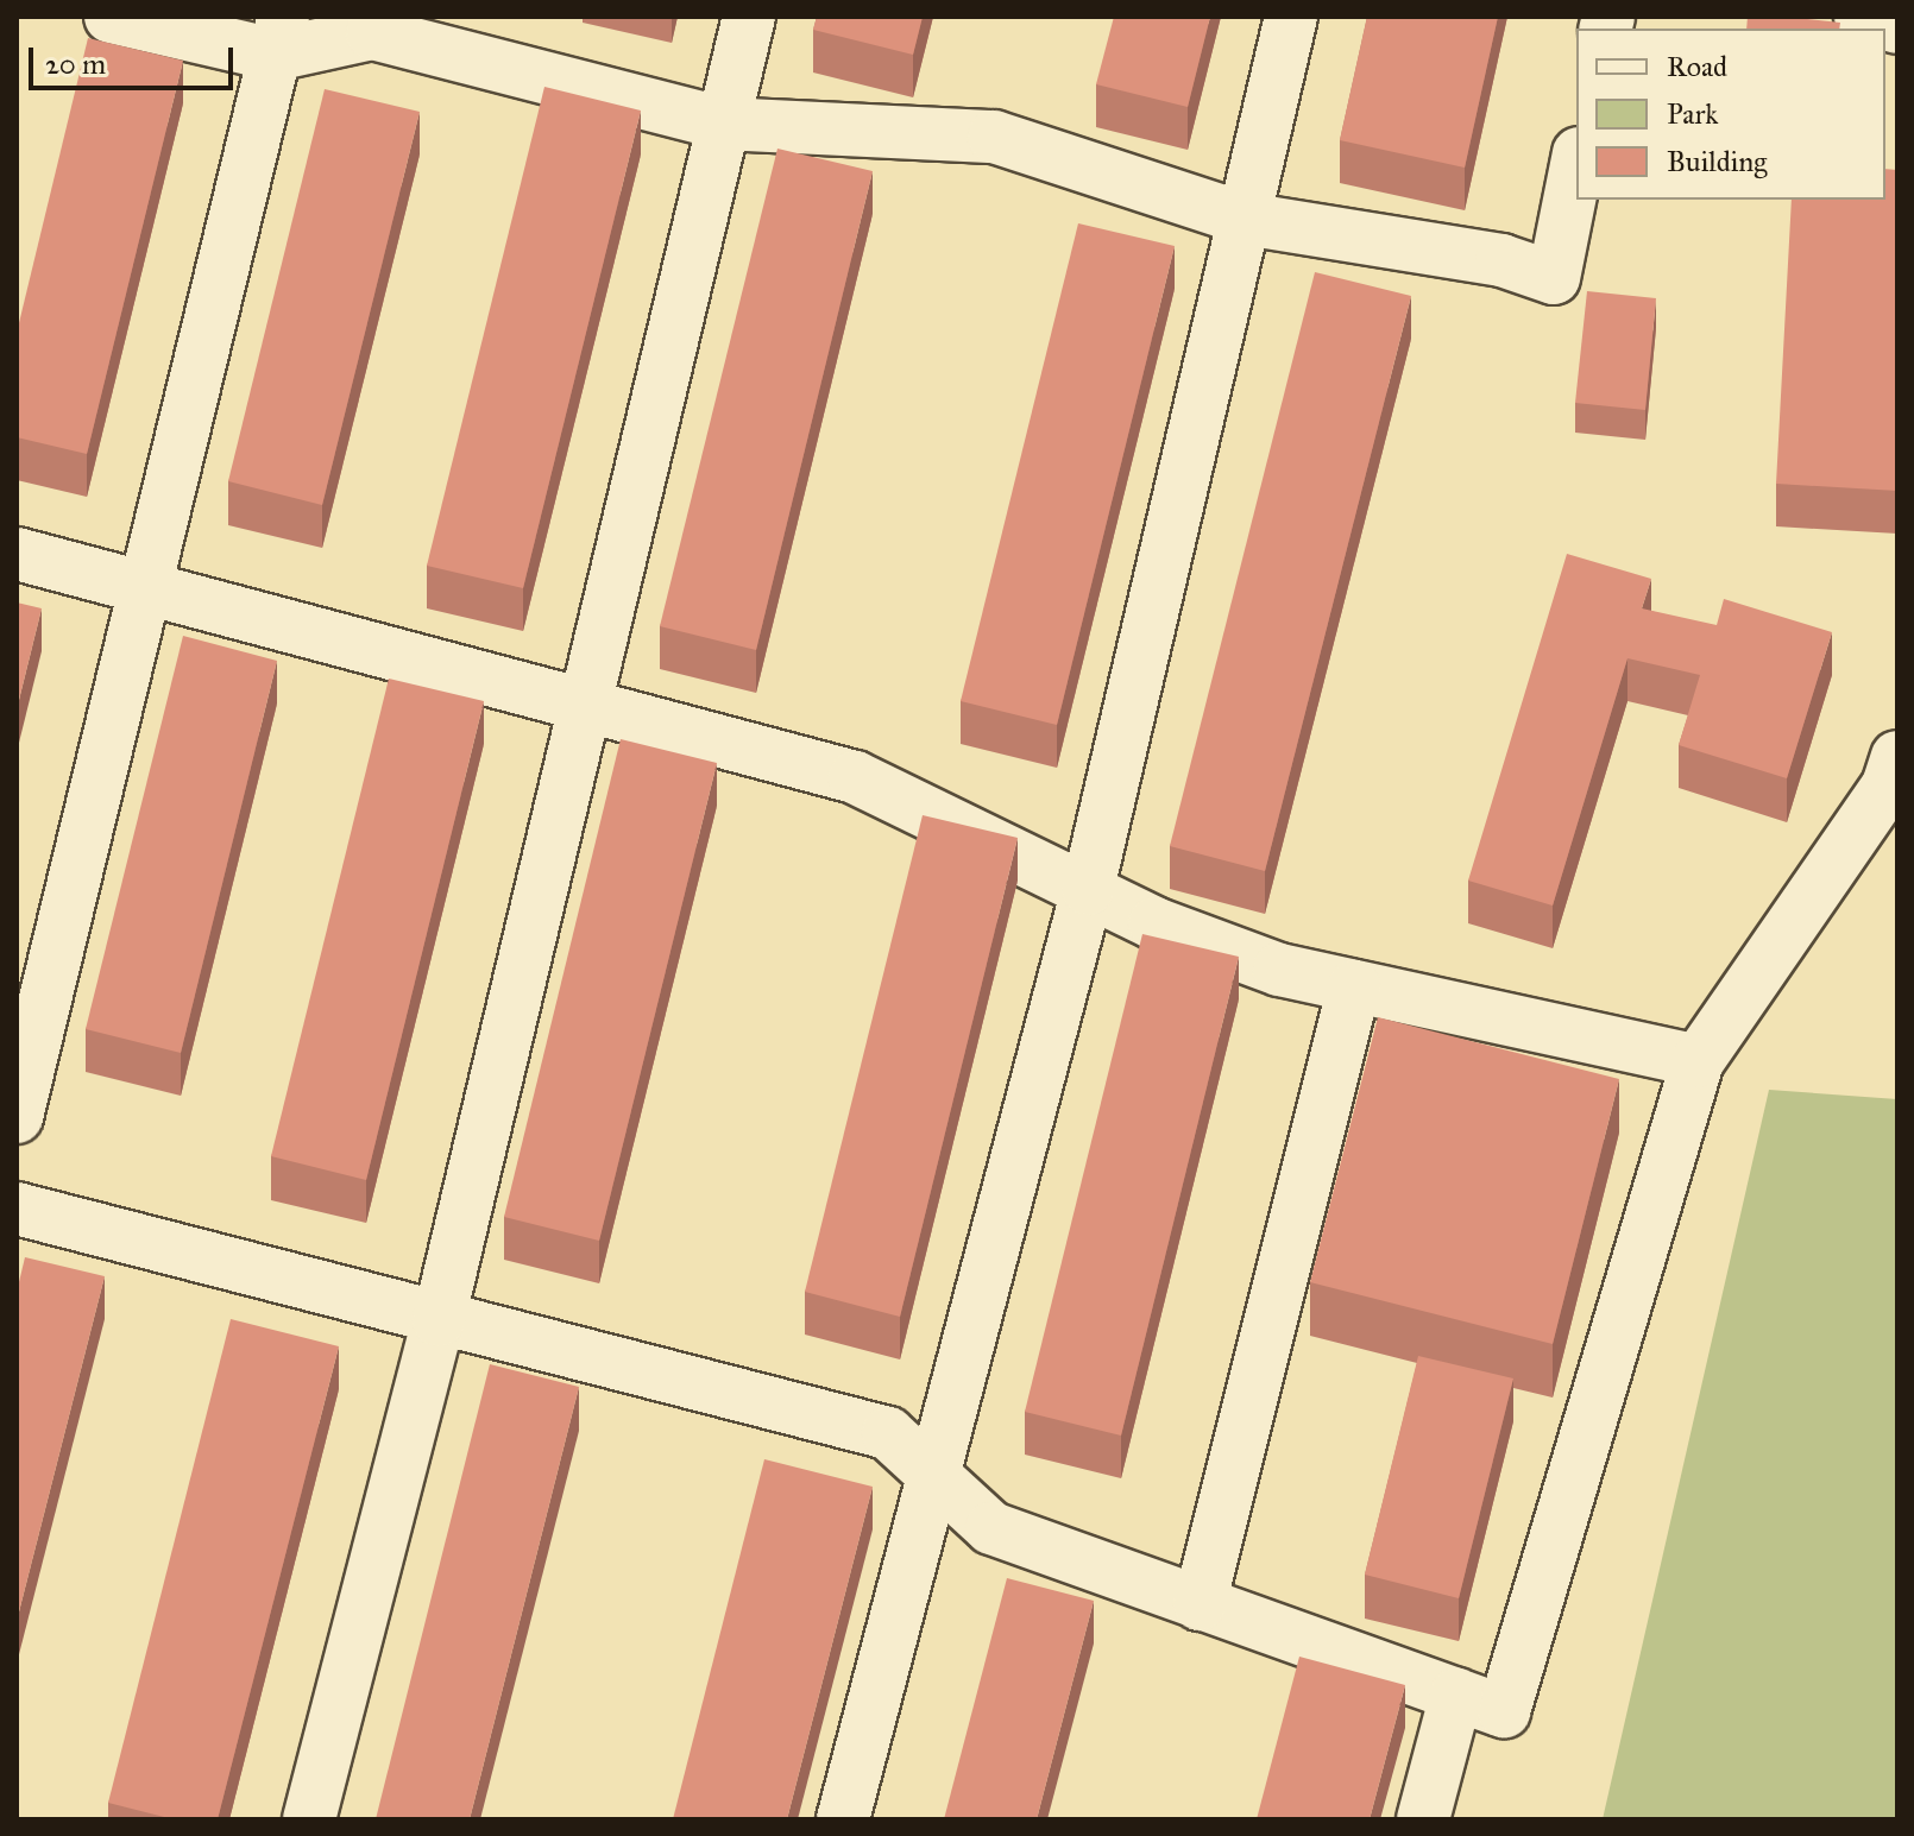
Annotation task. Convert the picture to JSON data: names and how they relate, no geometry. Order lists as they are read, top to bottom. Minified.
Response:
{"legend":["Road","Park","Building"],"scale_bar":"20 m"}
